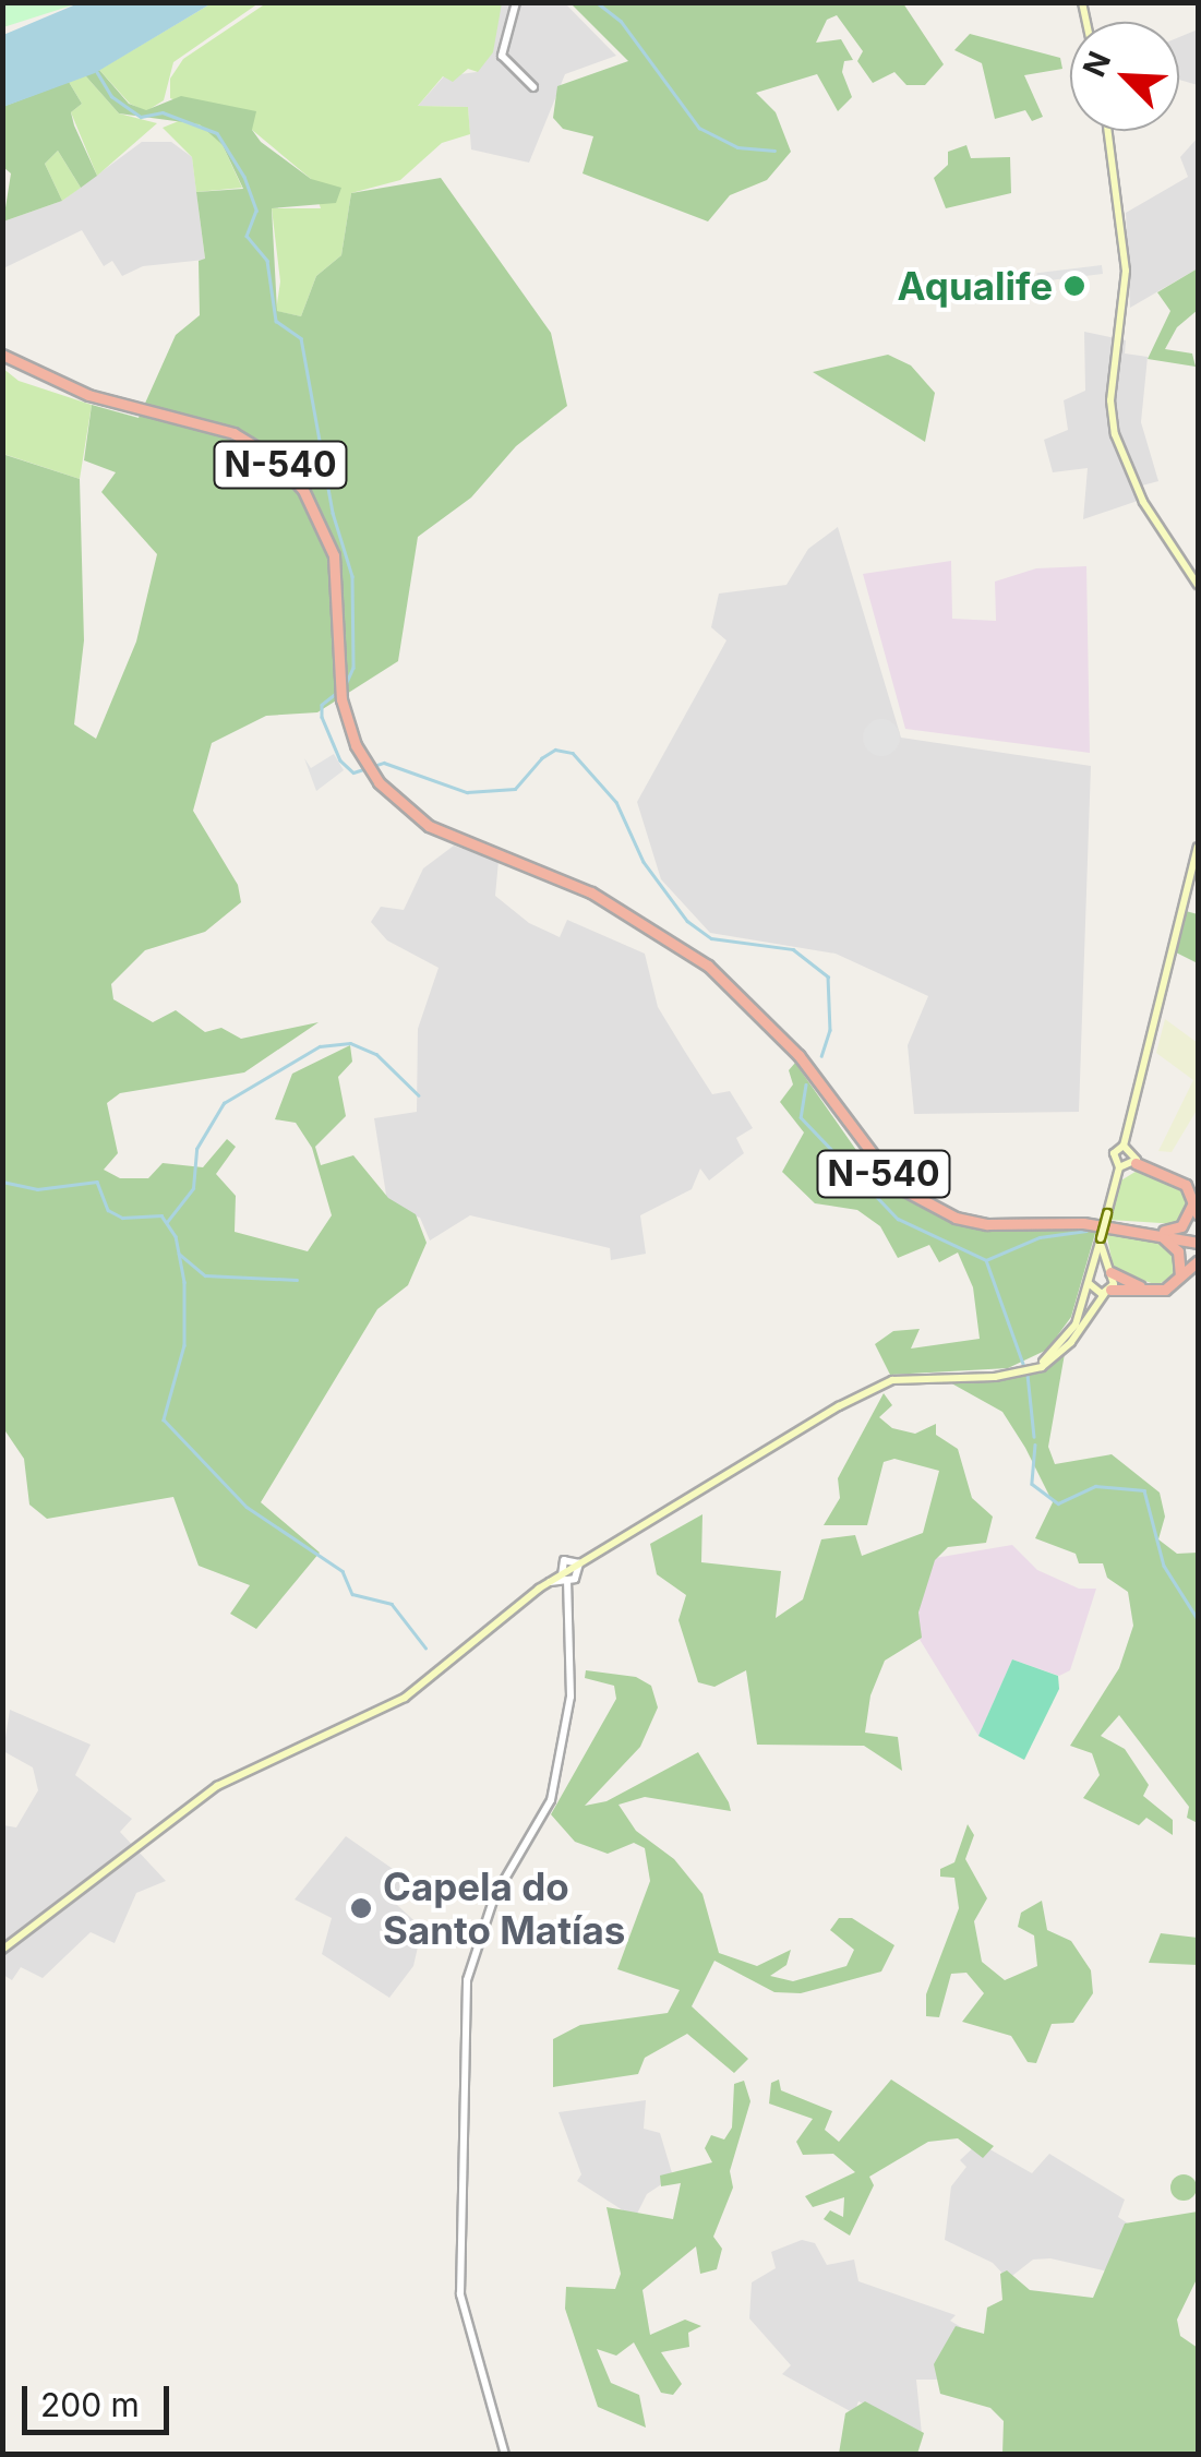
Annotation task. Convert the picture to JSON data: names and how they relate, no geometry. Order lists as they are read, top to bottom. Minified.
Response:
{"streets":{"highway":["N-540"]},"places":["Aqualife","Capela do Santo Matías"],"scale_bar":"200 m","north":"top left"}
